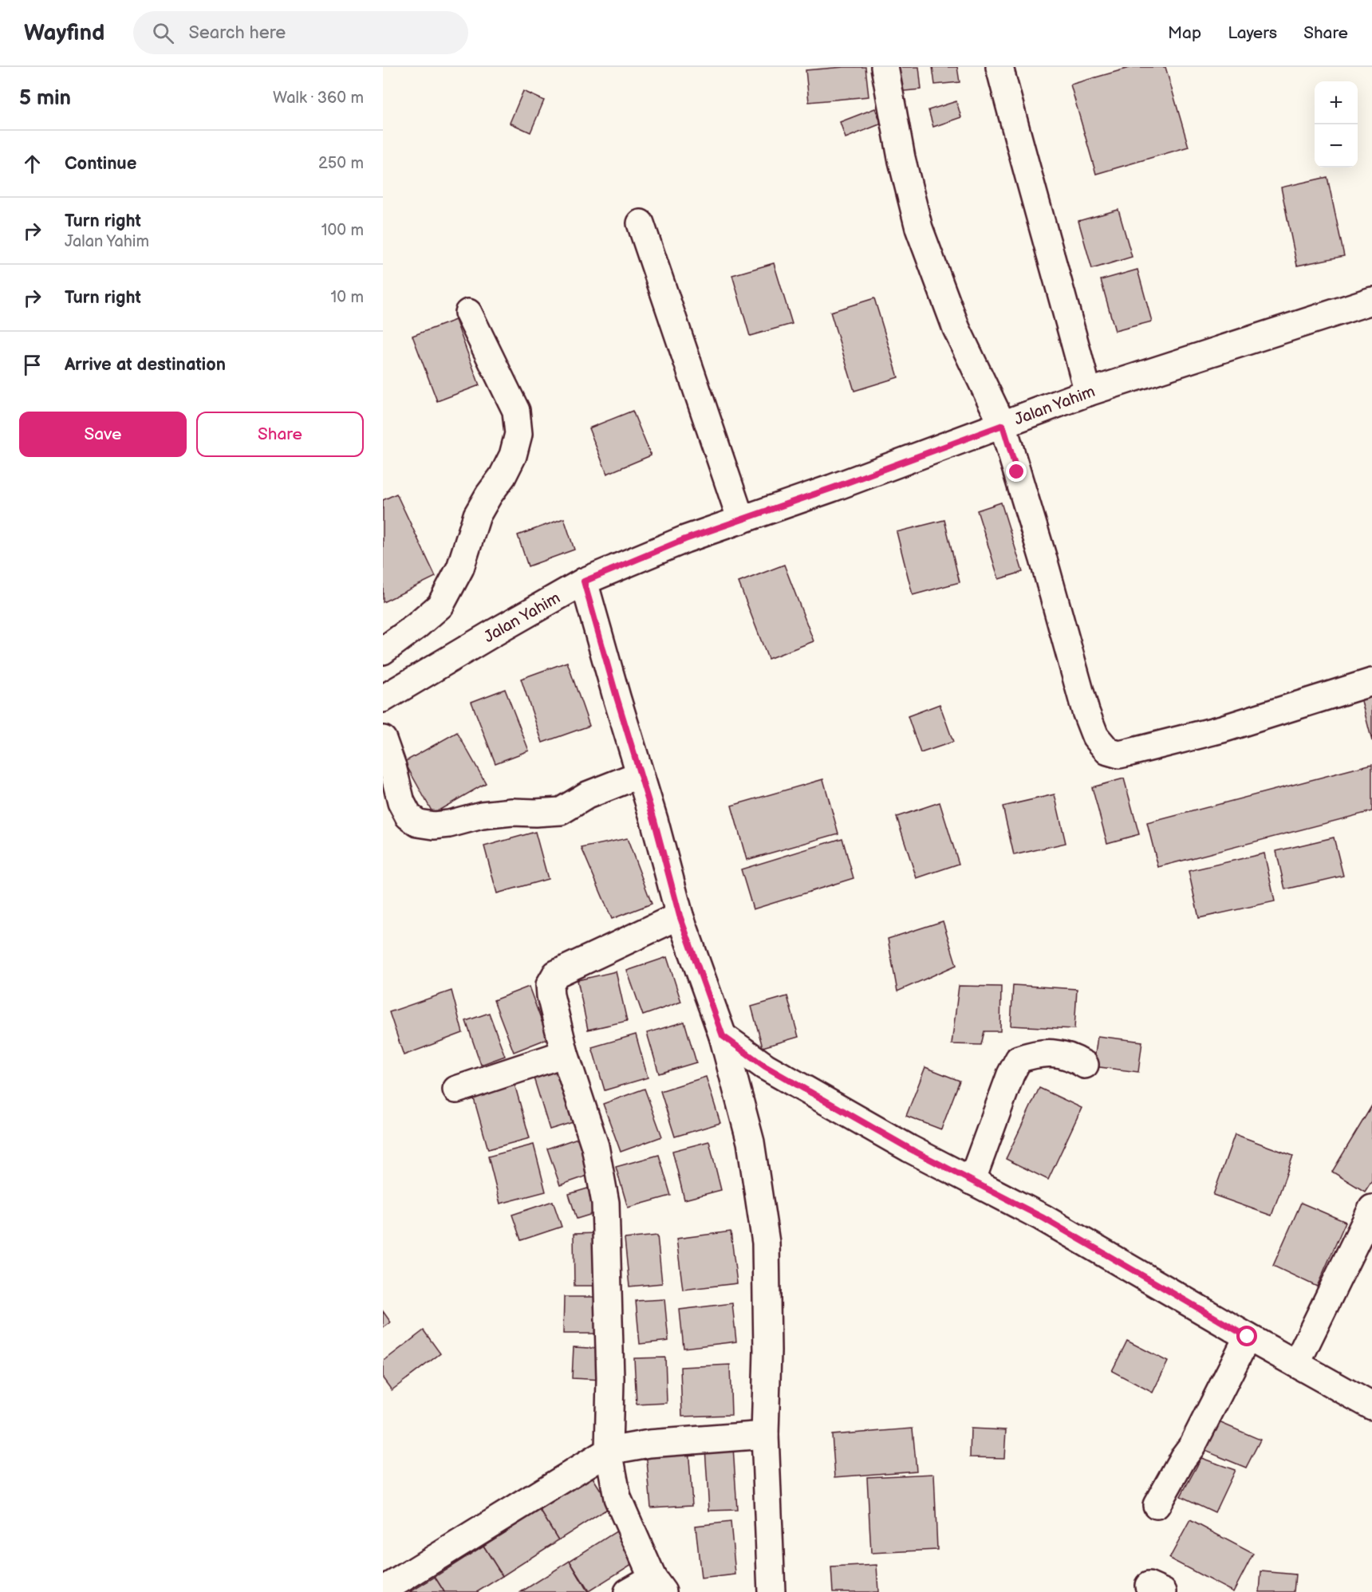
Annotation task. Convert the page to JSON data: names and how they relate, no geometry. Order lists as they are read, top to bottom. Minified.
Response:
{"streets":{"street":["Jalan Yahim"]},"page":{"header":"Wayfind","search":"Search here","nav":["Map","Layers","Share"],"heading":["5 min","Walk · 360 m"],"map_buttons":["+","−"],"list":[["Continue","250 m"],["Turn right","Jalan Yahim","100 m"],["Turn right","10 m"],"Arrive at destination"],"buttons":["Save","Share"]}}
